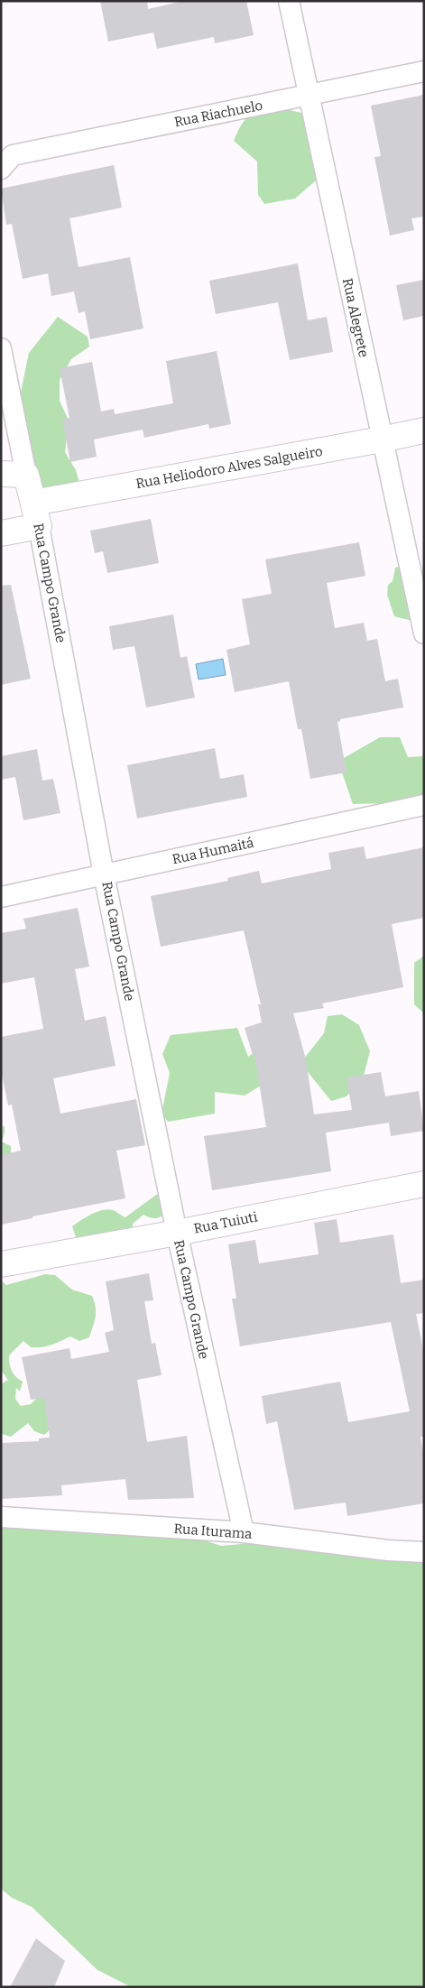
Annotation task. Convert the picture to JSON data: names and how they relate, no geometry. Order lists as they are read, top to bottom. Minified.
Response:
{"streets":{"street":["Rua Riachuelo","Rua Alegrete","Rua Heliodoro Alves Salgueiro","Rua Campo Grande","Rua Humaitá","Rua Tuiuti","Rua Iturama"]},"crossings":[["Rua Riachuelo","Rua Alegrete"],["Rua Alegrete","Rua Heliodoro Alves Salgueiro"],["Rua Heliodoro Alves Salgueiro","Rua Campo Grande"],["Rua Campo Grande","Rua Humaitá"],["Rua Campo Grande","Rua Tuiuti"],["Rua Campo Grande","Rua Iturama"]]}
